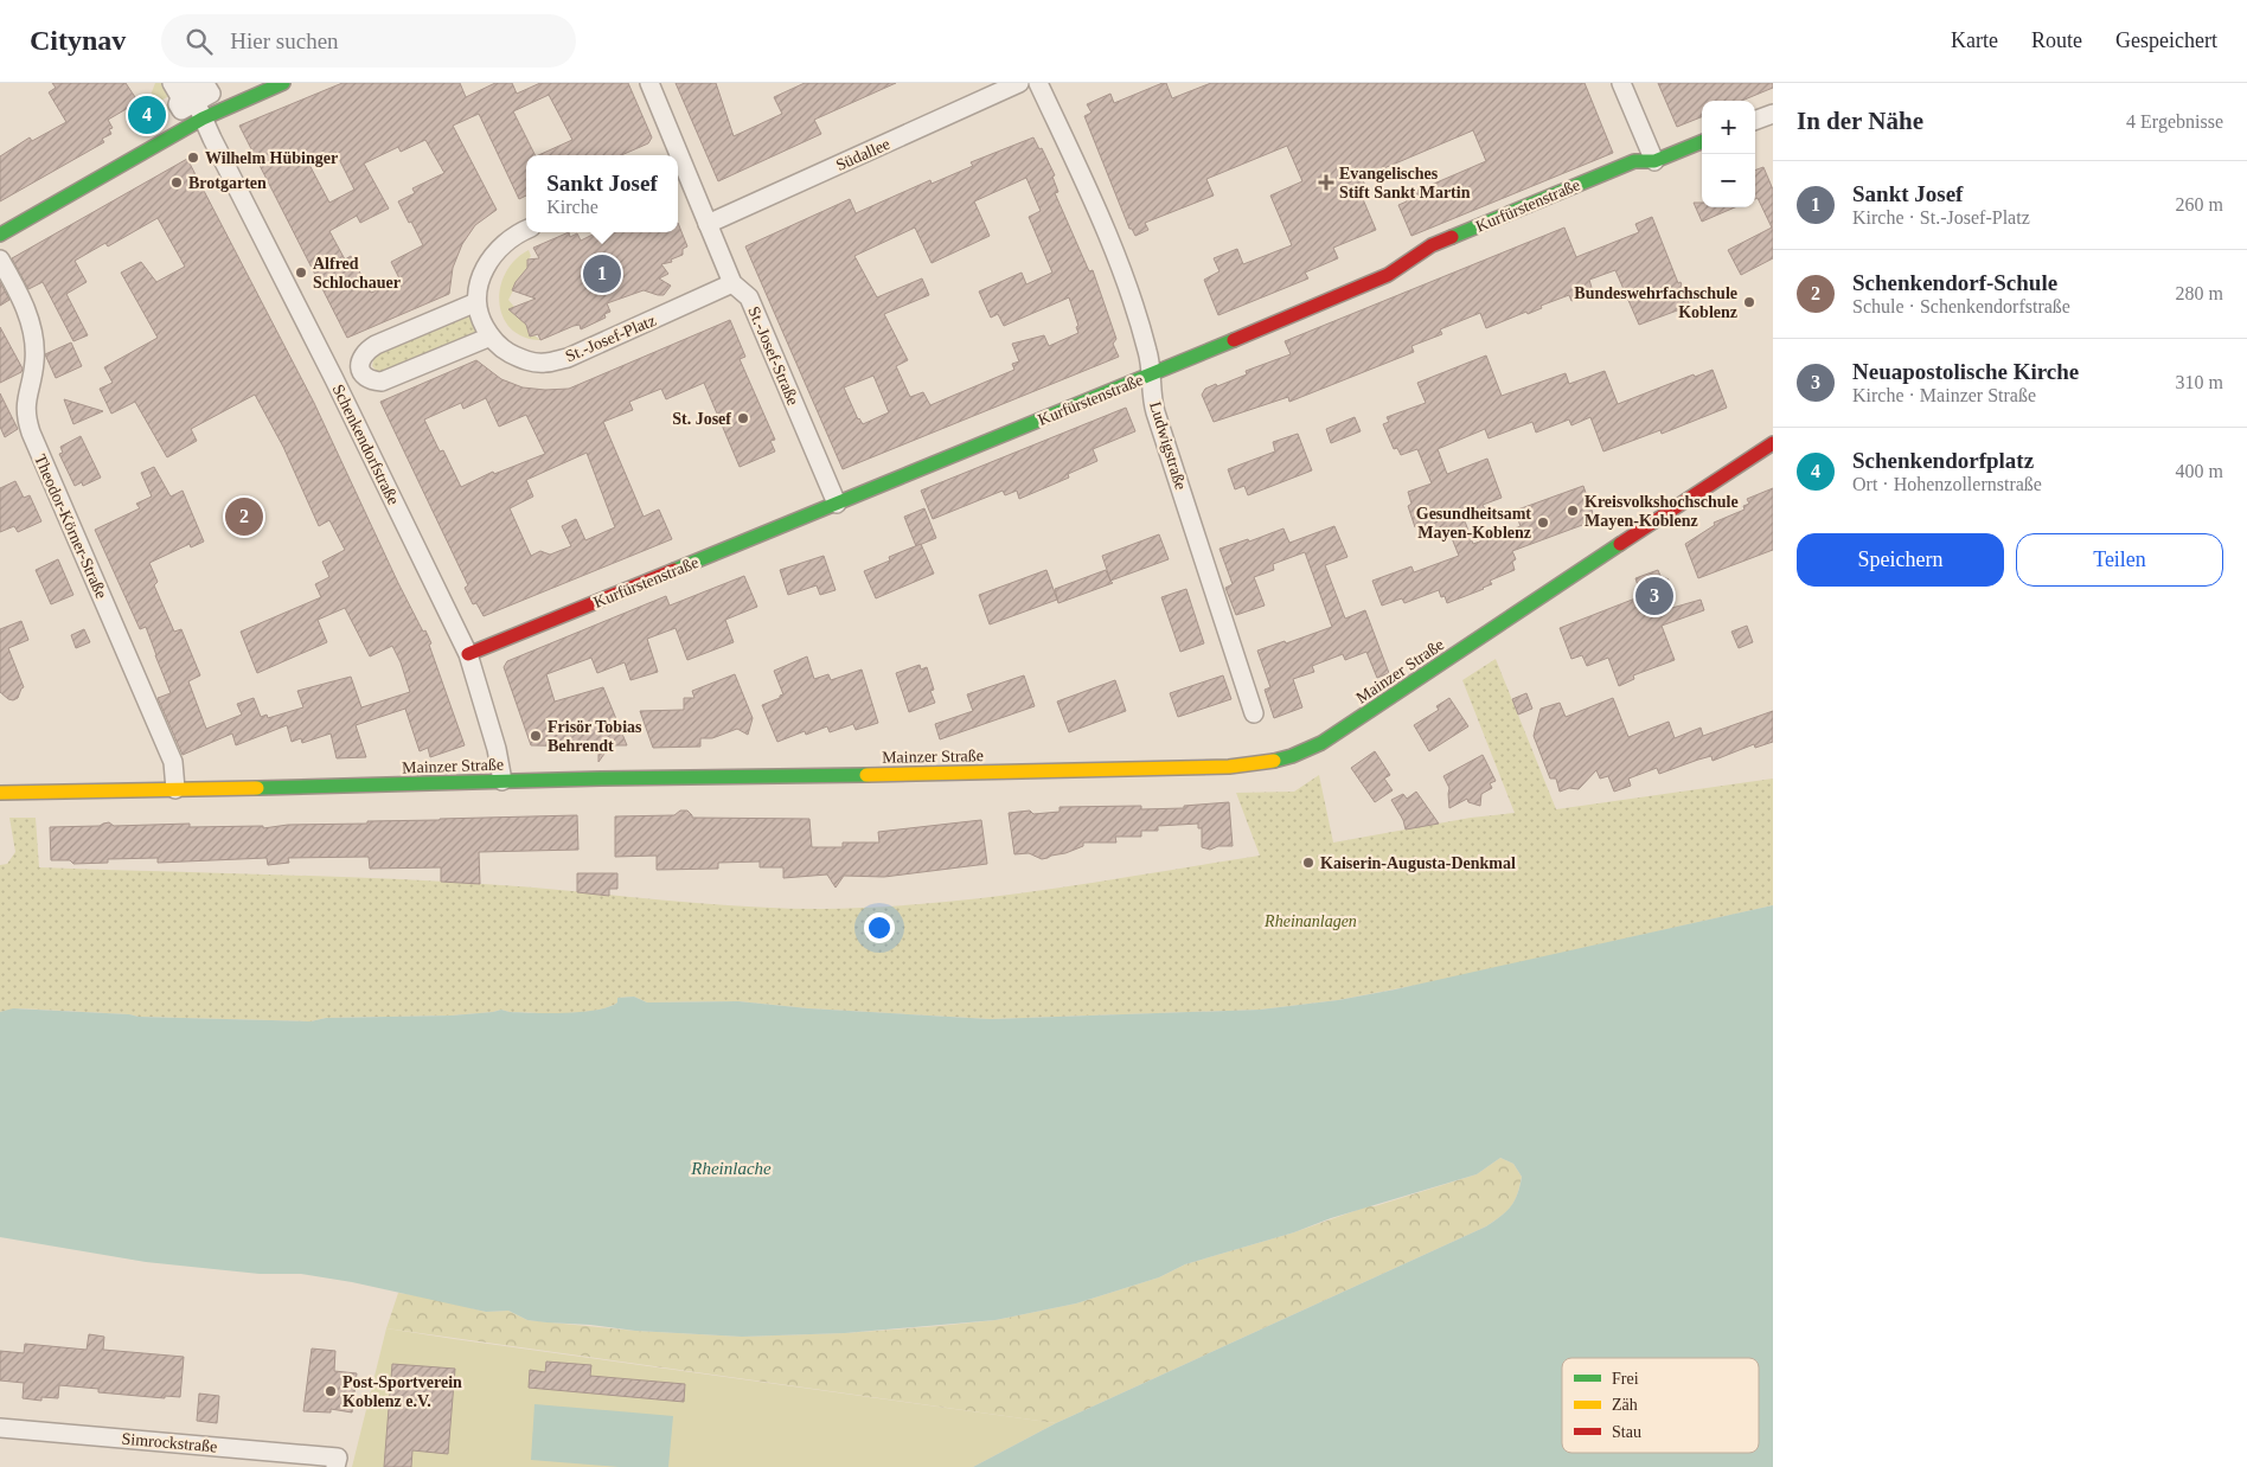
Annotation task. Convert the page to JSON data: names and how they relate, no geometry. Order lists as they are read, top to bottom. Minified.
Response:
{"streets":{"street":["Südallee","Kurfürstenstraße","St.-Josef-Platz","St.-Josef-Straße","Schenkendorfstraße","Ludwigstraße","Theodor-Körner-Straße","Mainzer Straße","Simrockstraße"]},"crossings":[["Südallee","St.-Josef-Straße"],["Kurfürstenstraße","St.-Josef-Straße"],["Kurfürstenstraße","Schenkendorfstraße"],["Kurfürstenstraße","Ludwigstraße"],["St.-Josef-Platz","St.-Josef-Straße"],["Schenkendorfstraße","Mainzer Straße"],["Theodor-Körner-Straße","Mainzer Straße"]],"water":["Rheinlache"],"parks":["Rheinanlagen"],"places":{"other":["Wilhelm Hübinger","Brotgarten","Alfred Schlochauer","Bundeswehrfachschule Koblenz","St. Josef","Kreisvolkshochschule Mayen-Koblenz","Gesundheitsamt Mayen-Koblenz","Frisör Tobias Behrendt","Kaiserin-Augusta-Denkmal","Post-Sportverein Koblenz e.V."],"health":["Evangelisches Stift Sankt Martin"]},"legend":["Frei","Zäh","Stau"],"page":{"header":"Citynav","search":"Hier suchen","nav":["Karte","Route","Gespeichert"],"heading":["In der Nähe","4 Ergebnisse"],"pins":["4","1","2","3"],"map_buttons":["+","−"],"popup":["Sankt Josef","Kirche"],"list":[{"mark":"1","name":"Sankt Josef","note":"Kirche · St.-Josef-Platz","value":"260 m"},{"mark":"2","name":"Schenkendorf-Schule","note":"Schule · Schenkendorfstraße","value":"280 m"},{"mark":"3","name":"Neuapostolische Kirche","note":"Kirche · Mainzer Straße","value":"310 m"},{"mark":"4","name":"Schenkendorfplatz","note":"Ort · Hohenzollernstraße","value":"400 m"}],"buttons":["Speichern","Teilen"]}}
